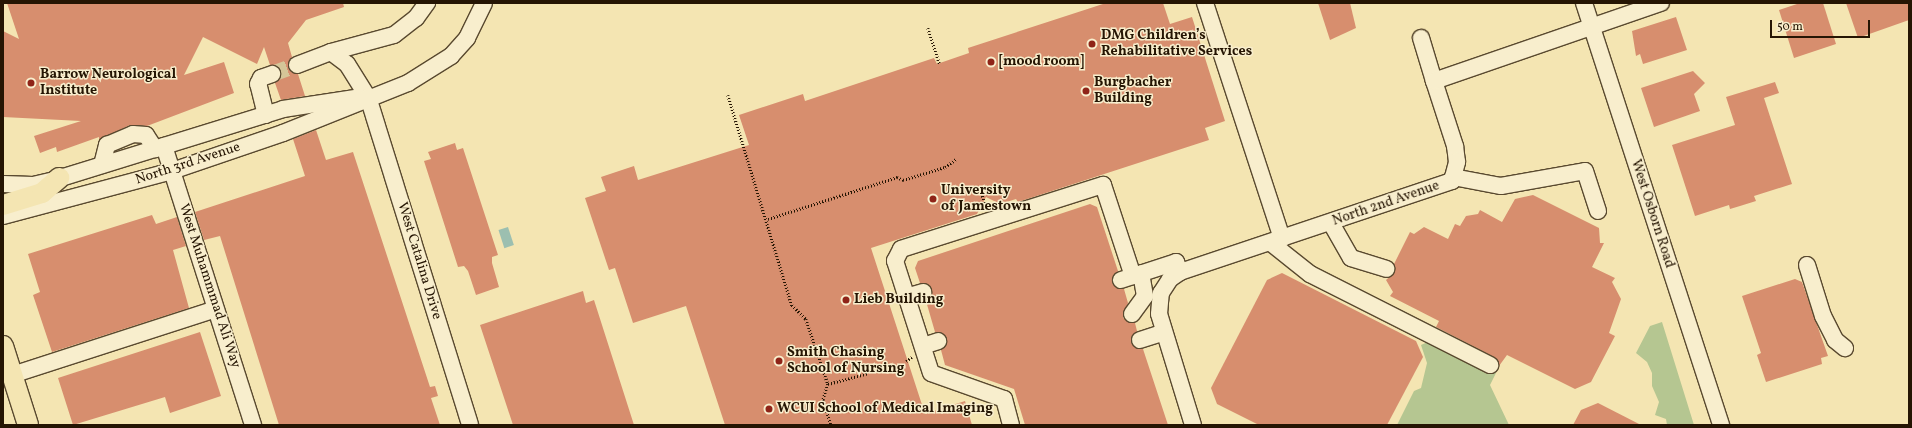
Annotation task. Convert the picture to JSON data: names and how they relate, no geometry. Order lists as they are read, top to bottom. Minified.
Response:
{"streets":{"street":["North 3rd Avenue","North 2nd Avenue","West Osborn Road","West Catalina Drive","West Muhammmad Ali Way"]},"crossings":[["North 3rd Avenue","West Catalina Drive"],["North 3rd Avenue","West Muhammmad Ali Way"]],"places":["DMG Children’s Rehabilitative Services","[mood room]","Barrow Neurological Institute","Burgbacher Building","University of Jamestown","Lieb Building","Smith Chasing School of Nursing","WCUI School of Medical Imaging"],"scale_bar":"50 m"}
